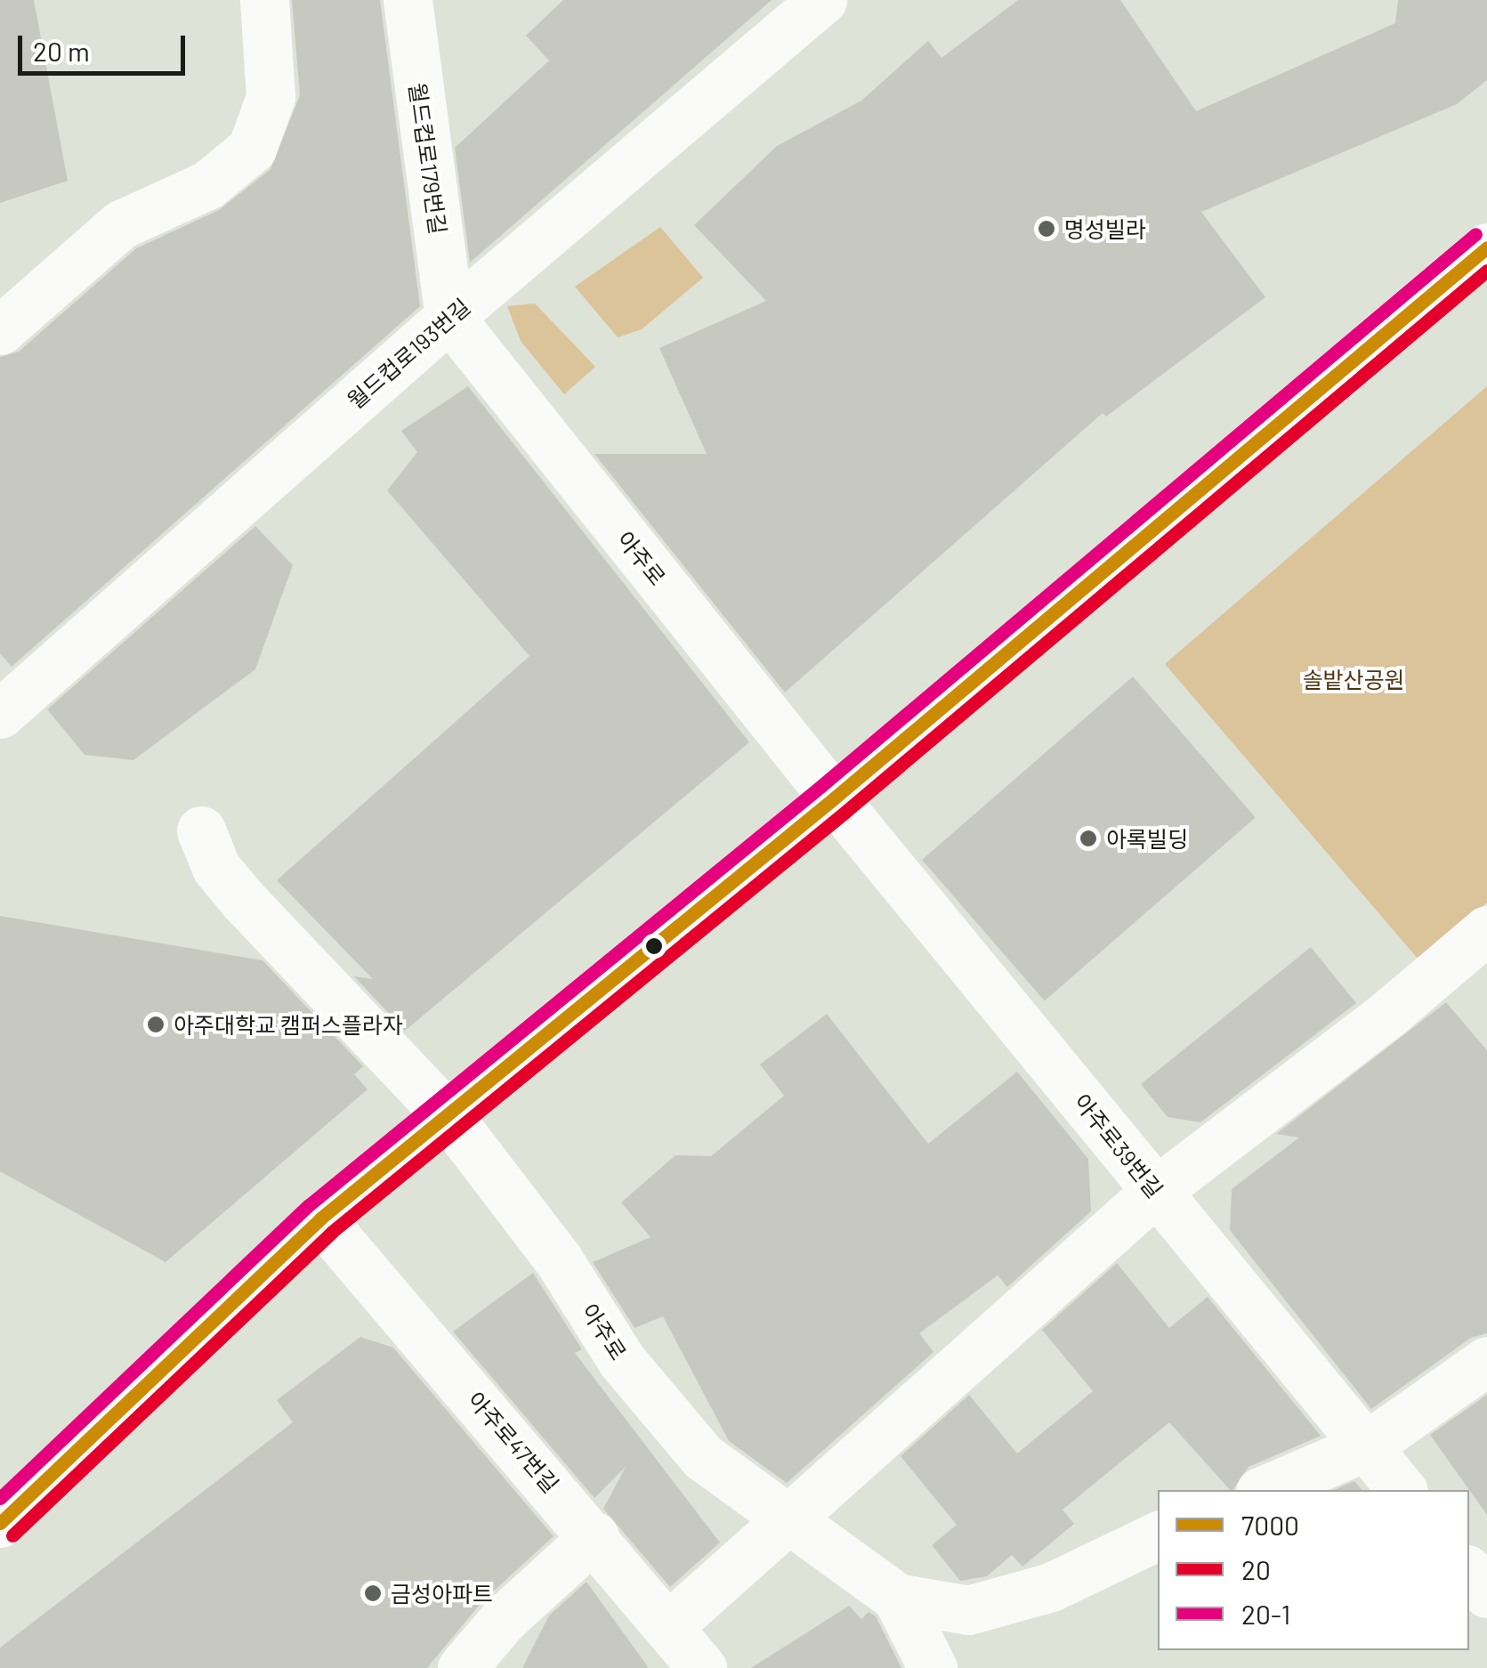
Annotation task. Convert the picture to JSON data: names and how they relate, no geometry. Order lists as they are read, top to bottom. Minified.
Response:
{"streets":{"street":["월드컵로179번길","월드컵로193번길","아주로","아주로39번길","아주로47번길"]},"crossings":[["월드컵로179번길","월드컵로193번길"],["월드컵로179번길","아주로"],["월드컵로193번길","아주로"],["아주로","아주로39번길"]],"parks":["솔밭산공원"],"places":["명성빌라","아록빌딩","아주대학교 캠퍼스플라자","금성아파트"],"lines":["transit line 20-1","transit line 7000","transit line 20"],"legend":["7000","20","20-1"],"scale_bar":"20 m"}
